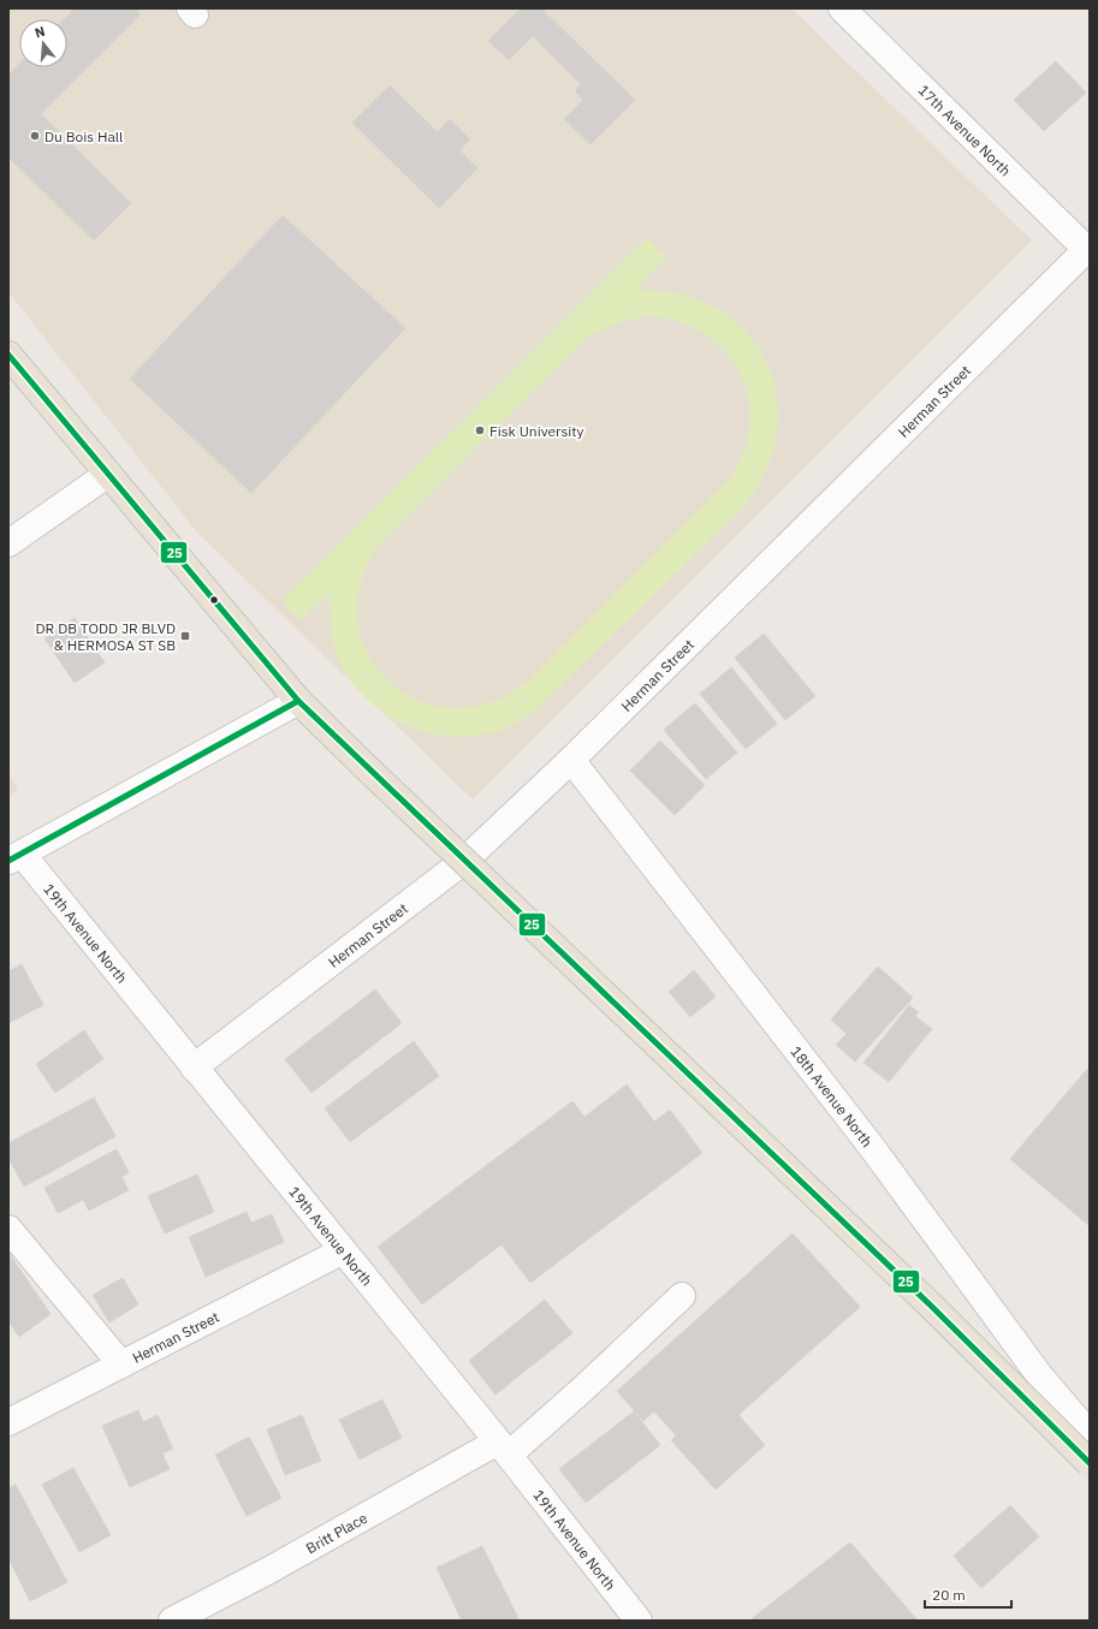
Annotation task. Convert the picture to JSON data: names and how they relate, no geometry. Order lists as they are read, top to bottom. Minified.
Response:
{"streets":{"street":["17th Avenue North","Herman Street","19th Avenue North","18th Avenue North","Britt Place"]},"crossings":[["17th Avenue North","Herman Street"],["Herman Street","19th Avenue North"],["Herman Street","18th Avenue North"],["19th Avenue North","Britt Place"]],"places":{"other":["Du Bois Hall","Fisk University"],"transit":["DR DB TODD JR BLVD & HERMOSA ST SB"]},"lines":["transit line 25"],"scale_bar":"20 m","north":"top"}
